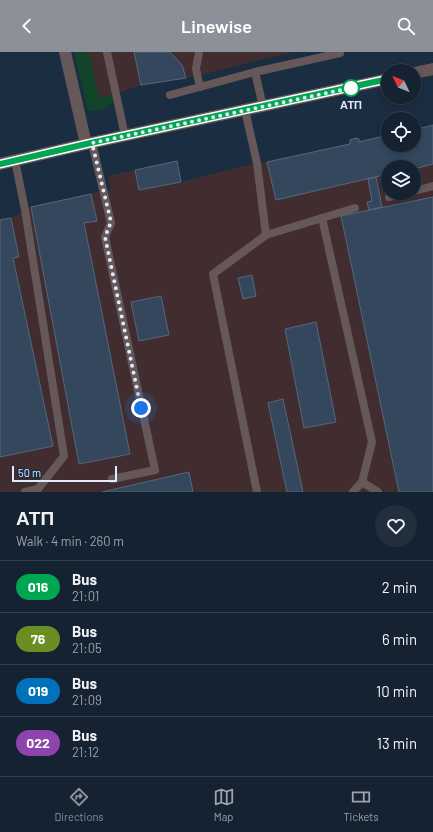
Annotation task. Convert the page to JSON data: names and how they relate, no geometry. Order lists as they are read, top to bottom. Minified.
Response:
{"places":["АТП"],"lines":["bus line 016"],"scale_bar":"50 m","north":"top left","page":{"header":"Linewise","scale":"50 m","heading":["АТП","Walk · 4 min · 260 m"],"list":[{"mark":"016","name":"Bus","note":"21:01","value":"2 min"},{"mark":"76","name":"Bus","note":"21:05","value":"6 min"},{"mark":"019","name":"Bus","note":"21:09","value":"10 min"},{"mark":"022","name":"Bus","note":"21:12","value":"13 min"}],"tabs":["Directions","Map","Tickets"]}}
